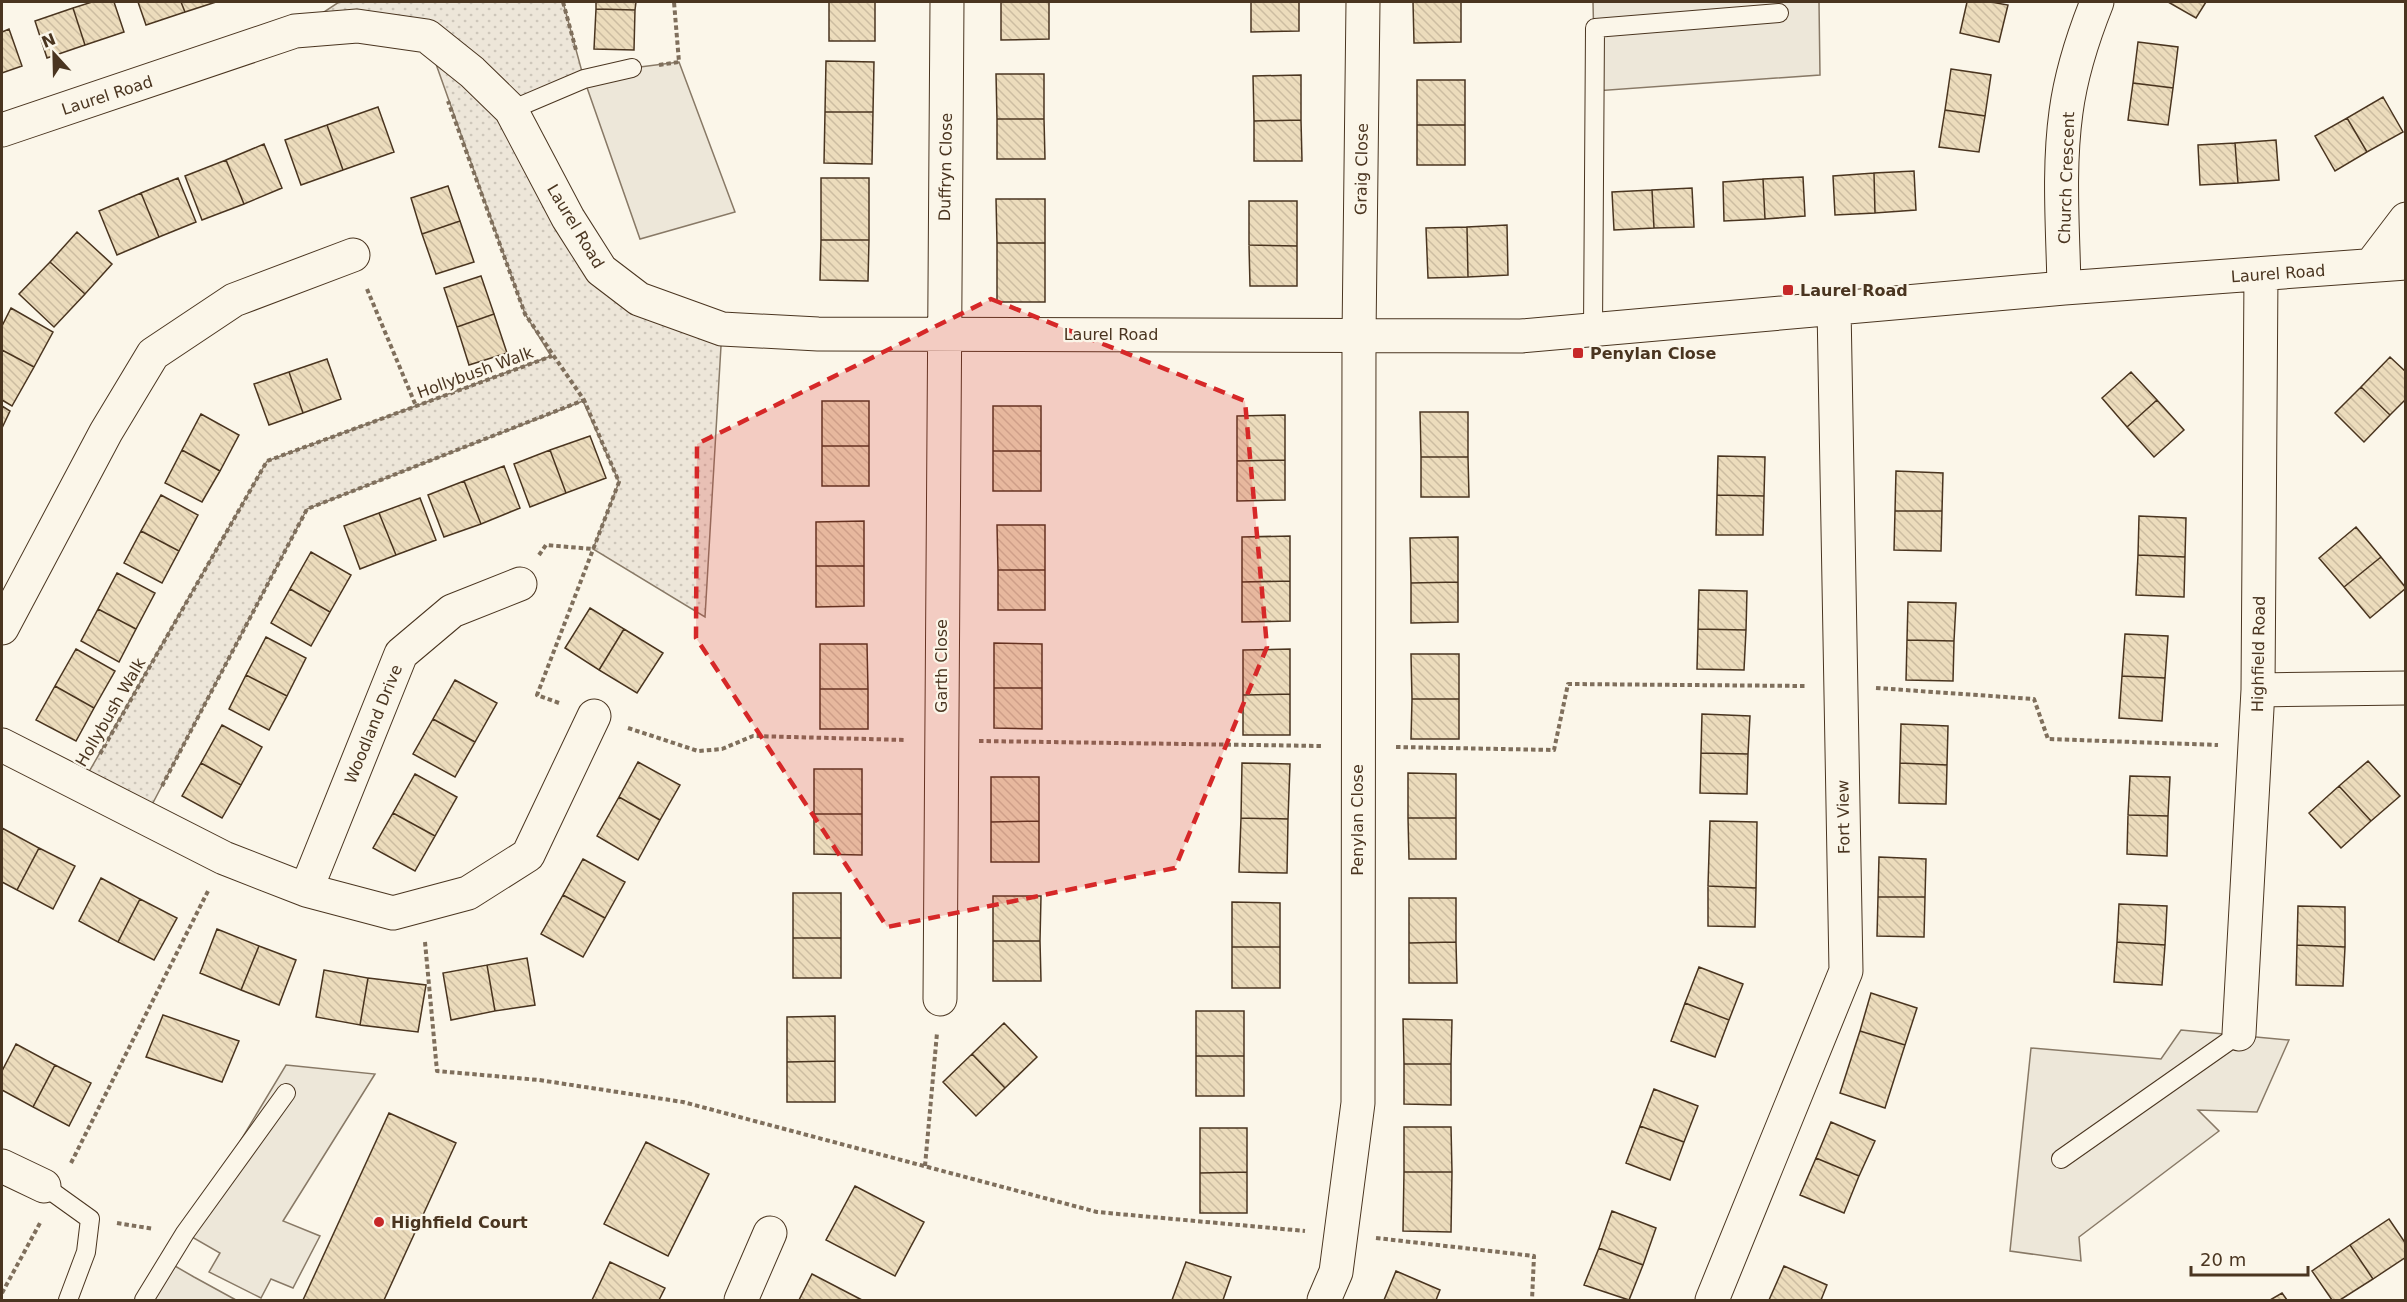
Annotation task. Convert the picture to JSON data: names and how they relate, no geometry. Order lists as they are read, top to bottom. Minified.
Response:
{"streets":{"street":["Laurel Road","Duffryn Close","Graig Close","Church Crescent","Highfield Road","Garth Close","Woodland Drive","Fort View","Penylan Close"],"path":["Hollybush Walk"]},"crossings":[["Laurel Road","Duffryn Close"],["Laurel Road","Graig Close"],["Laurel Road","Church Crescent"],["Laurel Road","Highfield Road"],["Laurel Road","Garth Close"],["Laurel Road","Fort View"],["Laurel Road","Penylan Close"],["Duffryn Close","Garth Close"],["Graig Close","Penylan Close"]],"places":{"transit":["Laurel Road","Penylan Close"],"other":["Highfield Court"]},"scale_bar":"20 m","north":"top"}
